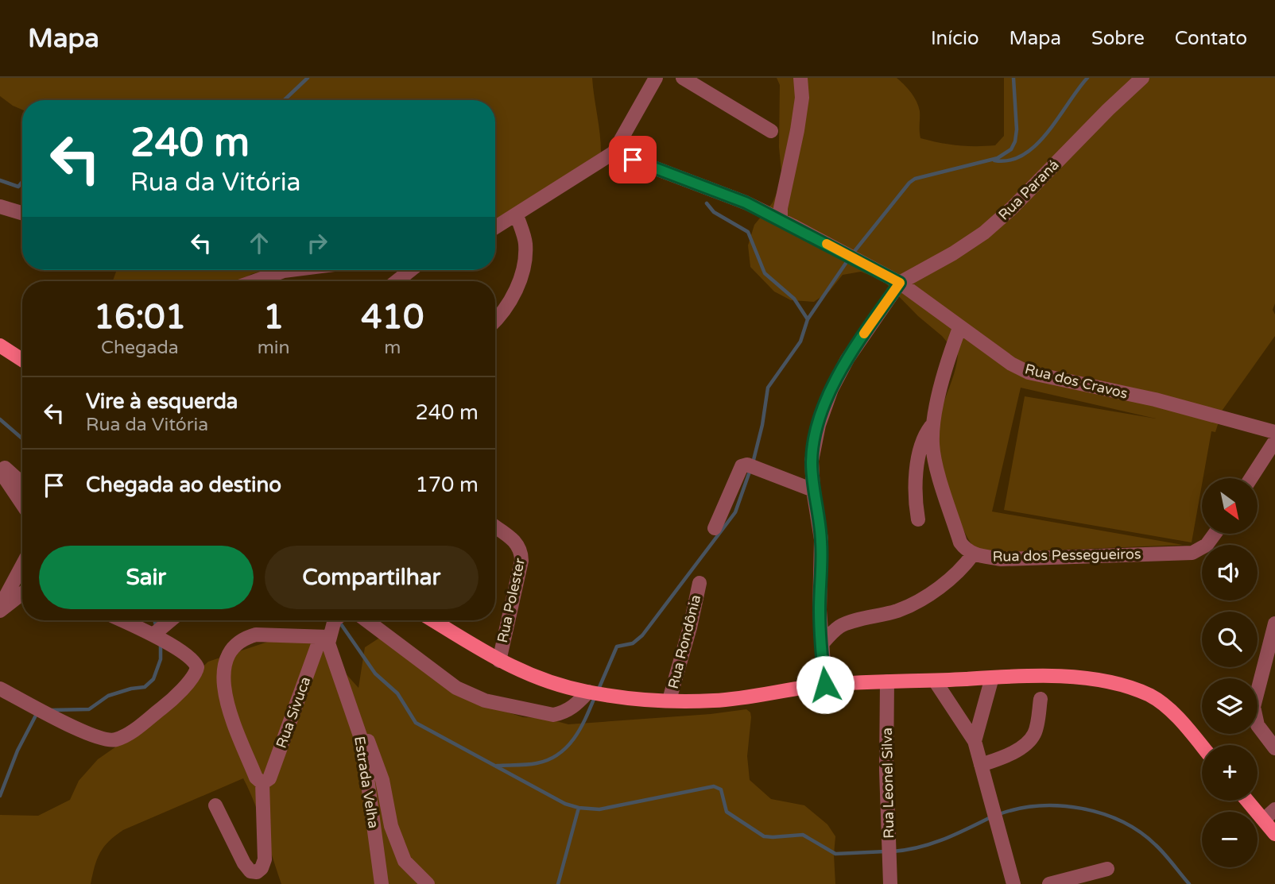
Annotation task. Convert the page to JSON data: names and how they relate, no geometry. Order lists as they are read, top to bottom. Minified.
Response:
{"streets":{"street":["Rua Paraná","Rua dos Cravos","Rua dos Pessegueiros","Rua Polester","Rua Rondônia","Rua Sivuca","Estrada Velha","Rua Leonel Silva"]},"crossings":[["Rua Paraná","Rua dos Cravos"],["Rua dos Cravos","Rua dos Pessegueiros"],["Rua Sivuca","Estrada Velha"]],"north":"bottom right","page":{"header":"Mapa","nav":["Início","Mapa","Sobre","Contato"],"turn":["240 m","Rua da Vitória"],"eta":["16:01","Chegada","1","min","410","m"],"list":[{"name":"Vire à esquerda","note":"Rua da Vitória","value":"240 m"},{"name":"Chegada ao destino","value":"170 m"}],"map_buttons":["+","−"],"buttons":["Sair","Compartilhar"]}}
